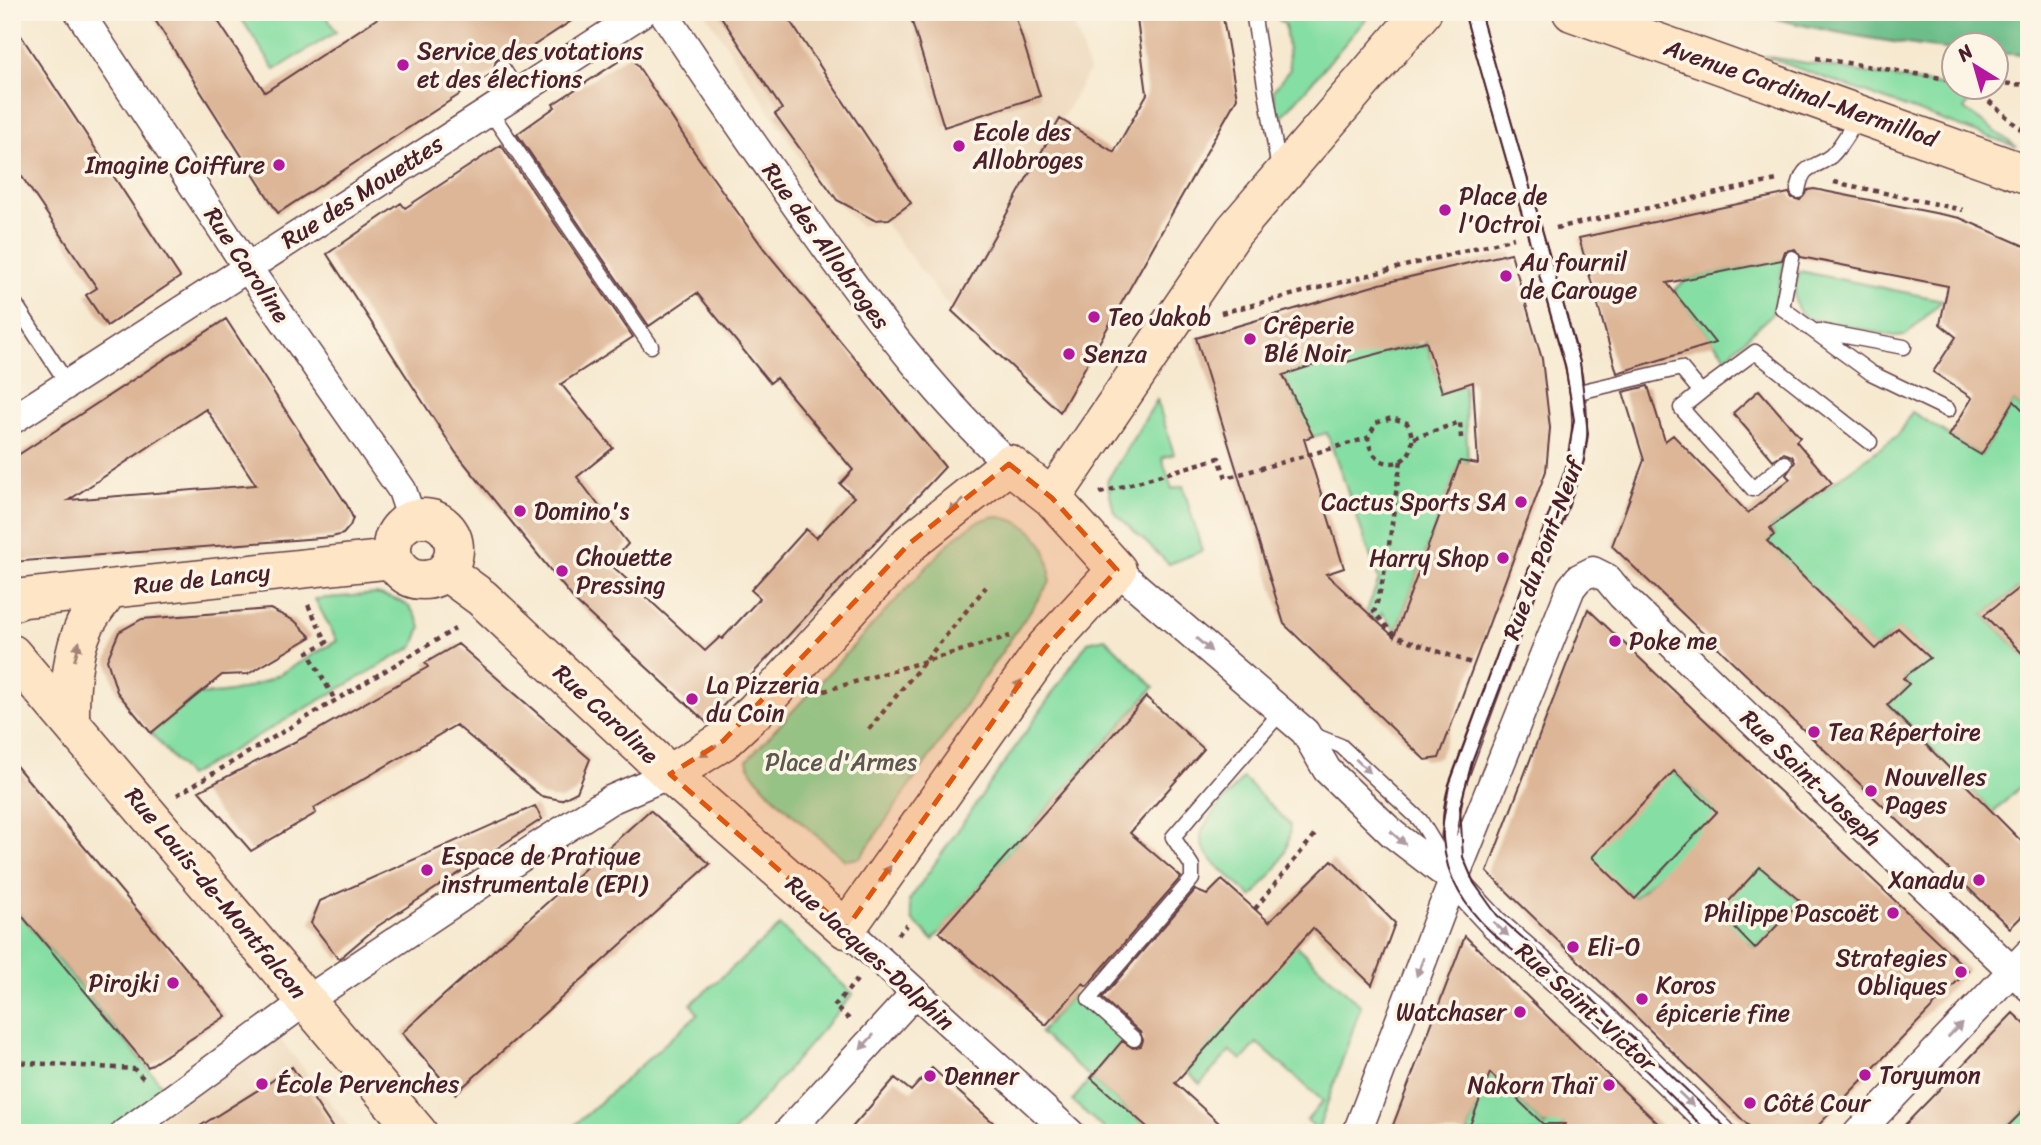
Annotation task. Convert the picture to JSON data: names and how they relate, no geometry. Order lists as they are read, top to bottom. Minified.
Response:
{"streets":{"street":["Avenue Cardinal-Mermillod","Rue des Mouettes","Rue des Allobroges","Rue Caroline","Rue du Pont-Neuf","Rue de Lancy","Rue Saint-Joseph","Rue Louis-de-Montfalcon","Rue Jacques-Dalphin","Rue Saint-Victor"]},"crossings":[["Rue des Mouettes","Rue Caroline"],["Rue Caroline","Rue de Lancy"],["Rue Caroline","Rue Jacques-Dalphin"],["Rue du Pont-Neuf","Rue Saint-Joseph"],["Rue du Pont-Neuf","Rue Saint-Victor"]],"one_way":["Rue Saint-Victor"],"parks":["Place d'Armes"],"places":["Service des votations et des élections","Ecole des Allobroges","Imagine Coiffure","Place de l'Octroi","Au fournil de Carouge","Teo Jakob","Crêperie Blé Noir","Senza","Cactus Sports SA","Domino's","Harry Shop","Chouette Pressing","Poke me","La Pizzeria du Coin","Tea Répertoire","Nouvelles Pages","Espace de Pratique instrumentale (EPI)","Xanadu","Philippe Pascoët","Eli-O","Strategies Obliques","Pirojki","Koros épicerie fine","Watchaser","Toryumon","Denner","École Pervenches","Nakorn Thaï","Côté Cour"],"north":"top left"}
